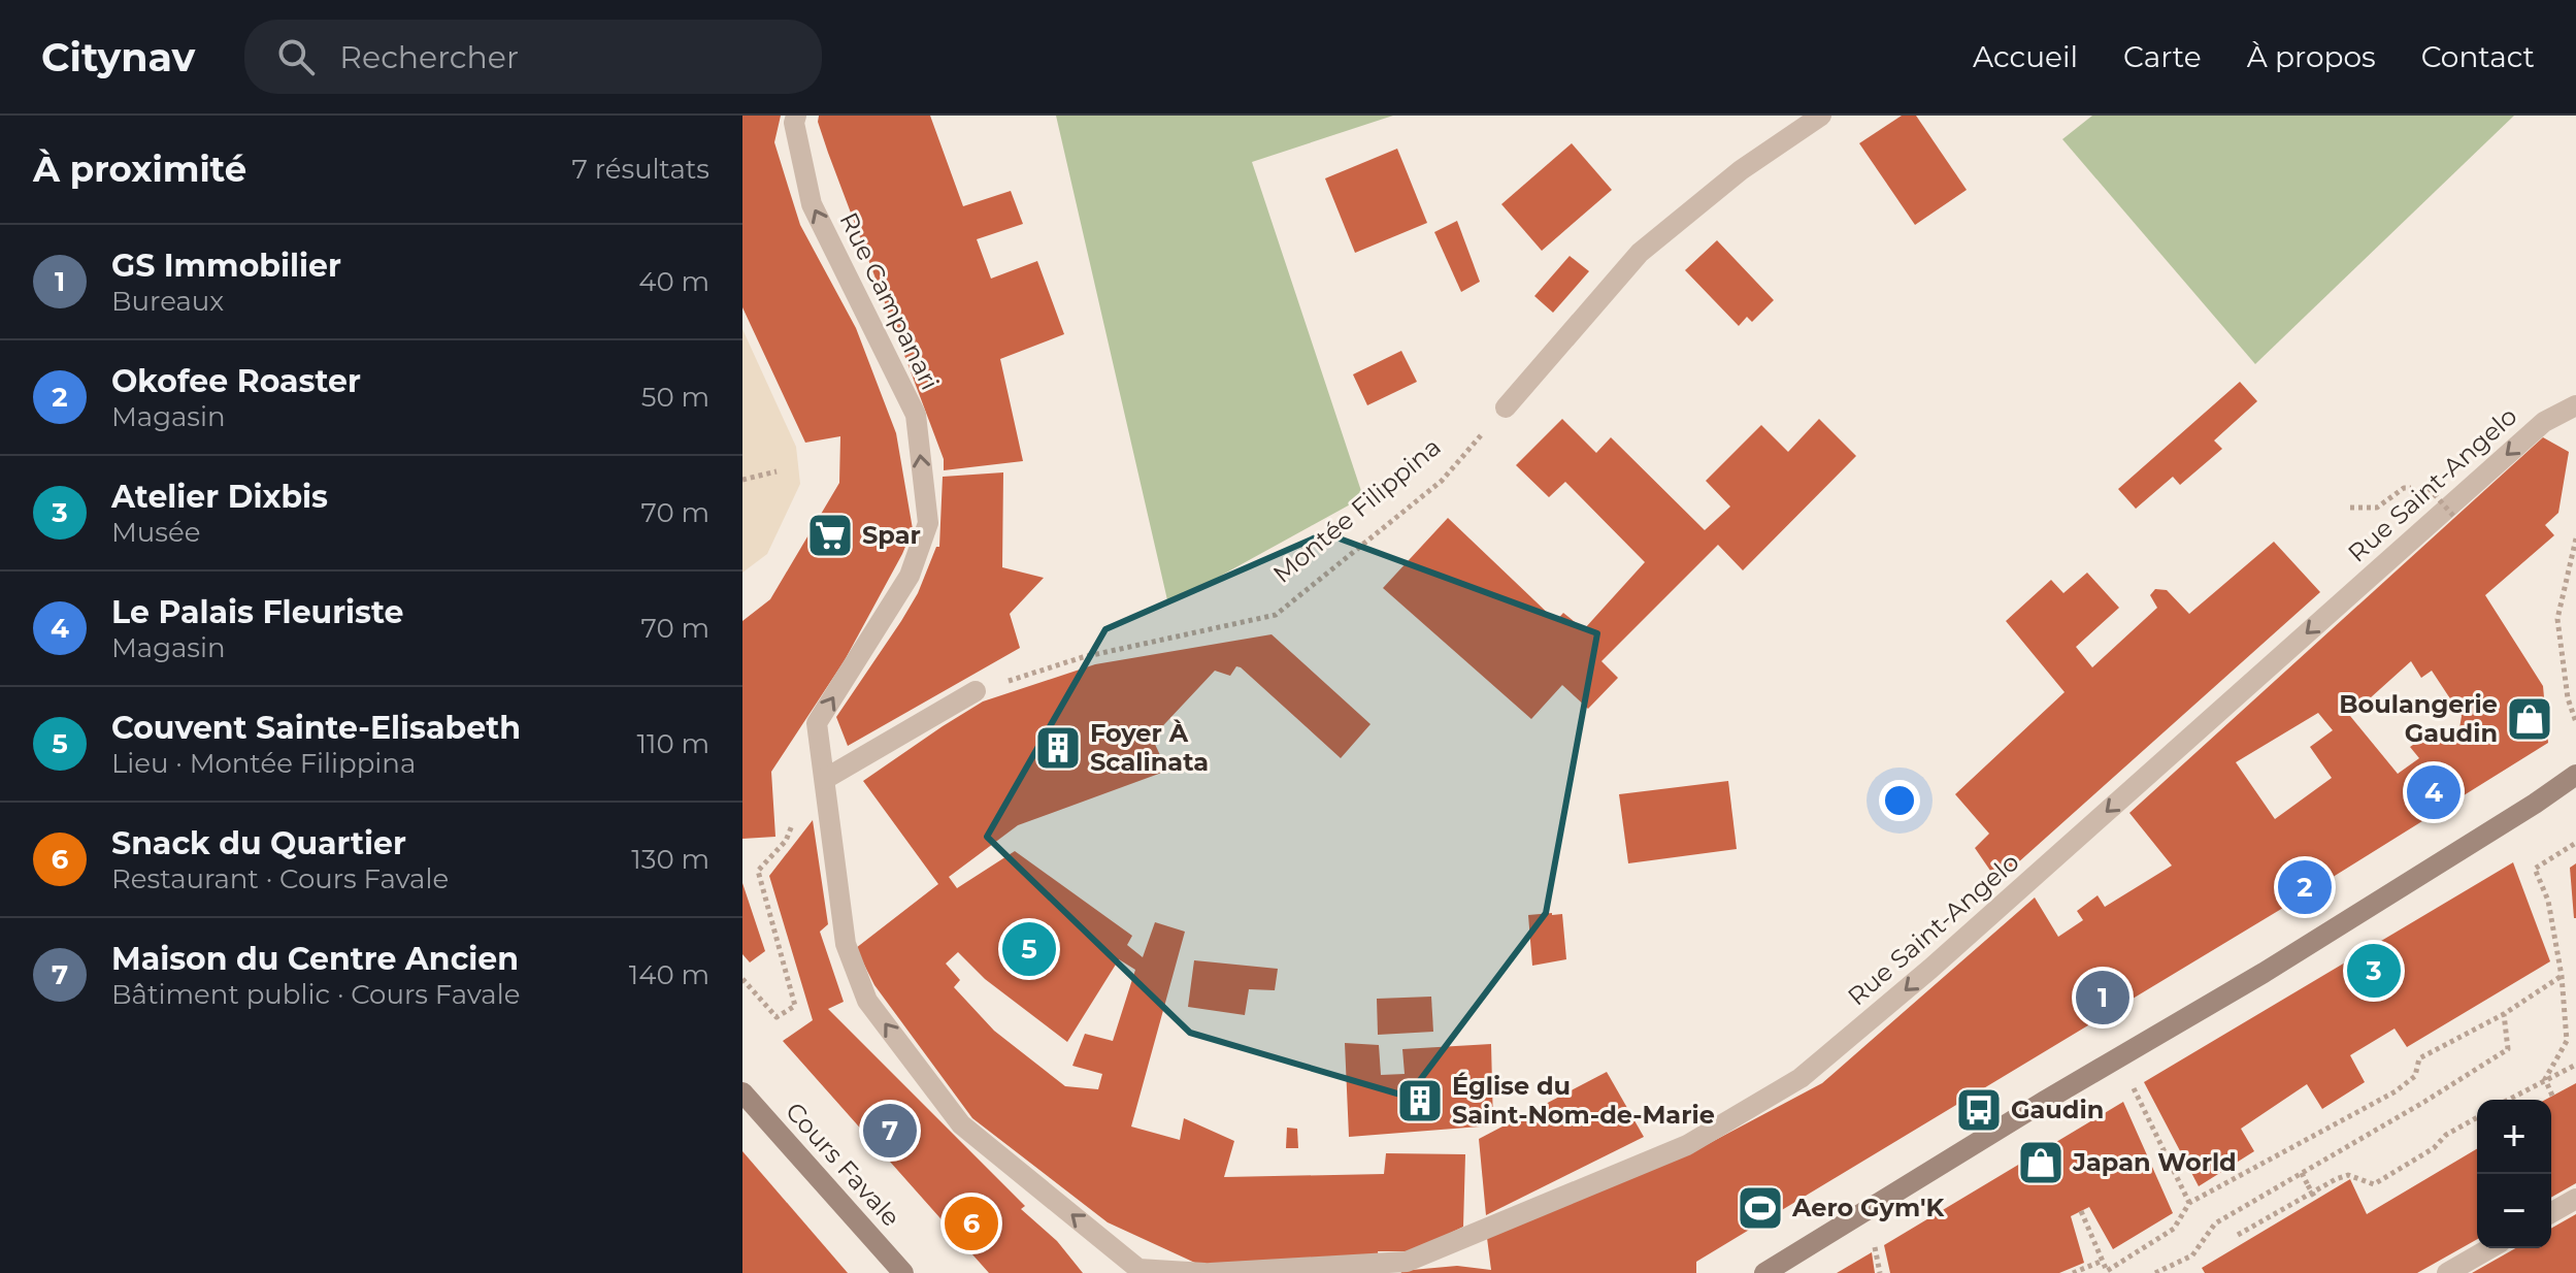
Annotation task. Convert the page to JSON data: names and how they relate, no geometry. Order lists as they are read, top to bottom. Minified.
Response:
{"streets":{"main road":["Cours Favale"],"street":["Rue Campanari","Rue Saint-Angelo"],"path":["Montée Filippina"]},"one_way":["Rue Campanari","Rue Saint-Angelo"],"places":{"supermarket":["Spar"],"shop":["Boulangerie Gaudin","Japan World"],"building":["Foyer À Scalinata","Église du Saint-Nom-de-Marie"],"bus stop":["Gaudin"],"sports":["Aero Gym'K"]},"page":{"header":"Citynav","search":"Rechercher","nav":["Accueil","Carte","À propos","Contact"],"heading":["À proximité","7 résultats"],"list":[{"mark":"1","name":"GS Immobilier","note":"Bureaux","value":"40 m"},{"mark":"2","name":"Okofee Roaster","note":"Magasin","value":"50 m"},{"mark":"3","name":"Atelier Dixbis","note":"Musée","value":"70 m"},{"mark":"4","name":"Le Palais Fleuriste","note":"Magasin","value":"70 m"},{"mark":"5","name":"Couvent Sainte-Elisabeth","note":"Lieu · Montée Filippina","value":"110 m"},{"mark":"6","name":"Snack du Quartier","note":"Restaurant · Cours Favale","value":"130 m"},{"mark":"7","name":"Maison du Centre Ancien","note":"Bâtiment public · Cours Favale","value":"140 m"}],"pins":["4","2","5","3","1","7","6"],"map_buttons":["+","−"]}}
